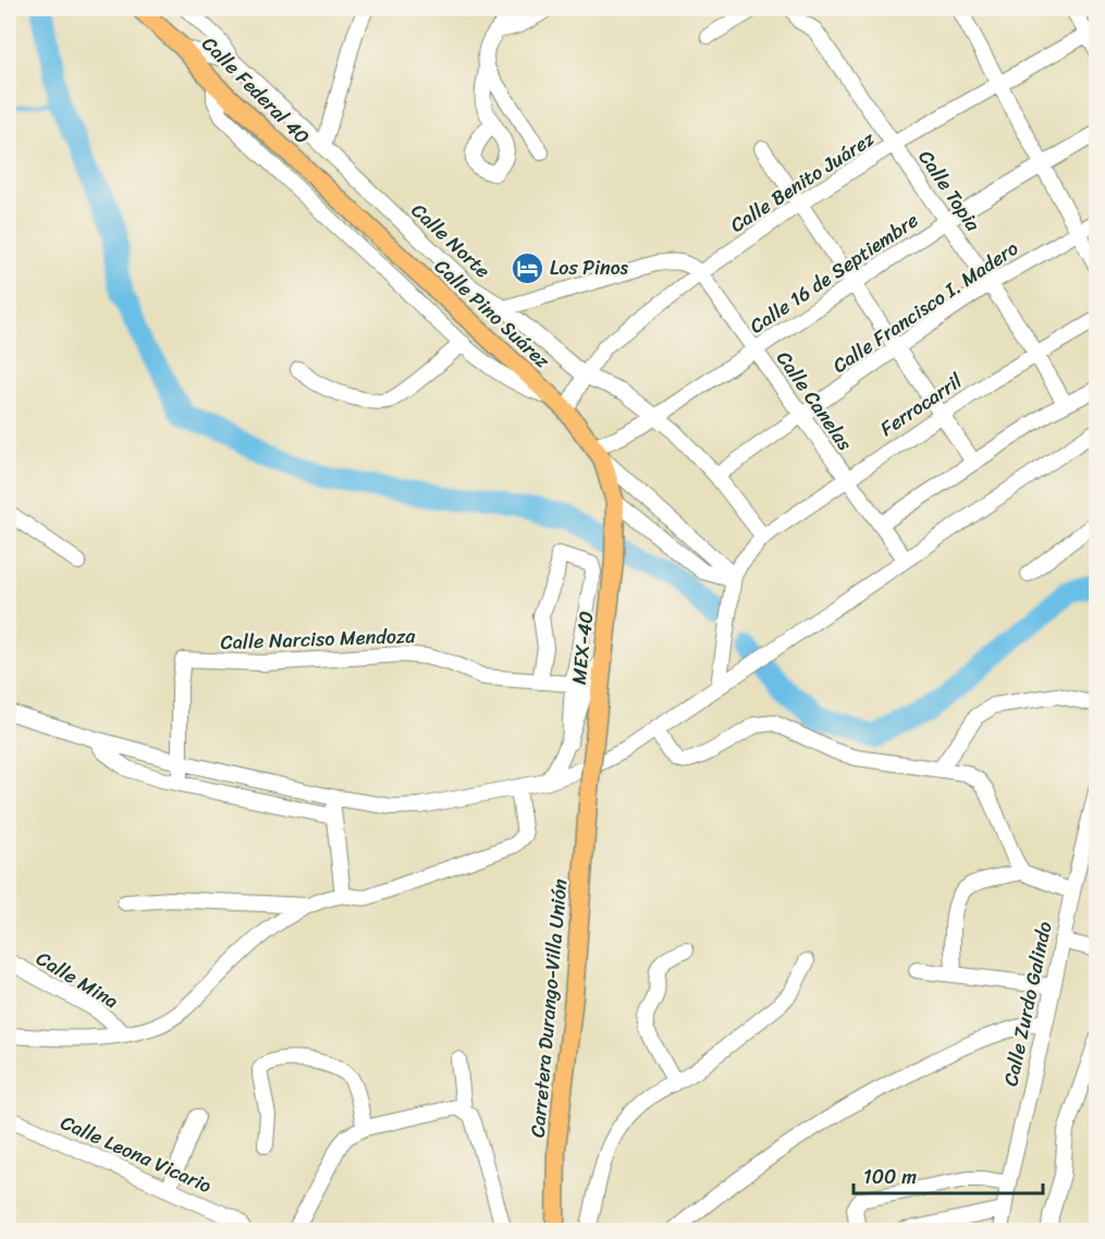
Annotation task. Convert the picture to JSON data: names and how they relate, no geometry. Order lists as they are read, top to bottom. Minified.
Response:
{"streets":{"main road":["Calle Federal 40","Calle Pino Suárez","MEX-40","Carretera Durango-Villa Unión"],"street":["Calle Benito Juárez","Calle Topia","Calle Norte","Calle 16 de Septiembre","Calle Francisco I. Madero","Calle Canelas","Ferrocarril","Calle Narciso Mendoza","Calle Mina","Calle Zurdo Galindo","Calle Leona Vicario"]},"crossings":[["Calle Federal 40","Calle Pino Suárez"],["Calle Benito Juárez","Calle Topia"],["Calle Benito Juárez","Calle Norte"],["Calle Benito Juárez","Calle Pino Suárez"],["Calle Benito Juárez","Calle Canelas"],["Calle Topia","Calle 16 de Septiembre"],["Calle Topia","Calle Francisco I. Madero"],["Calle Topia","Ferrocarril"],["Calle Norte","Calle 16 de Septiembre"],["Calle 16 de Septiembre","Calle Pino Suárez"],["Calle 16 de Septiembre","Calle Canelas"],["Calle Francisco I. Madero","Calle Canelas"],["Calle Pino Suárez","MEX-40"],["Calle Canelas","Ferrocarril"],["MEX-40","Carretera Durango-Villa Unión"]],"places":{"hotel":["Los Pinos"]},"scale_bar":"100 m"}
